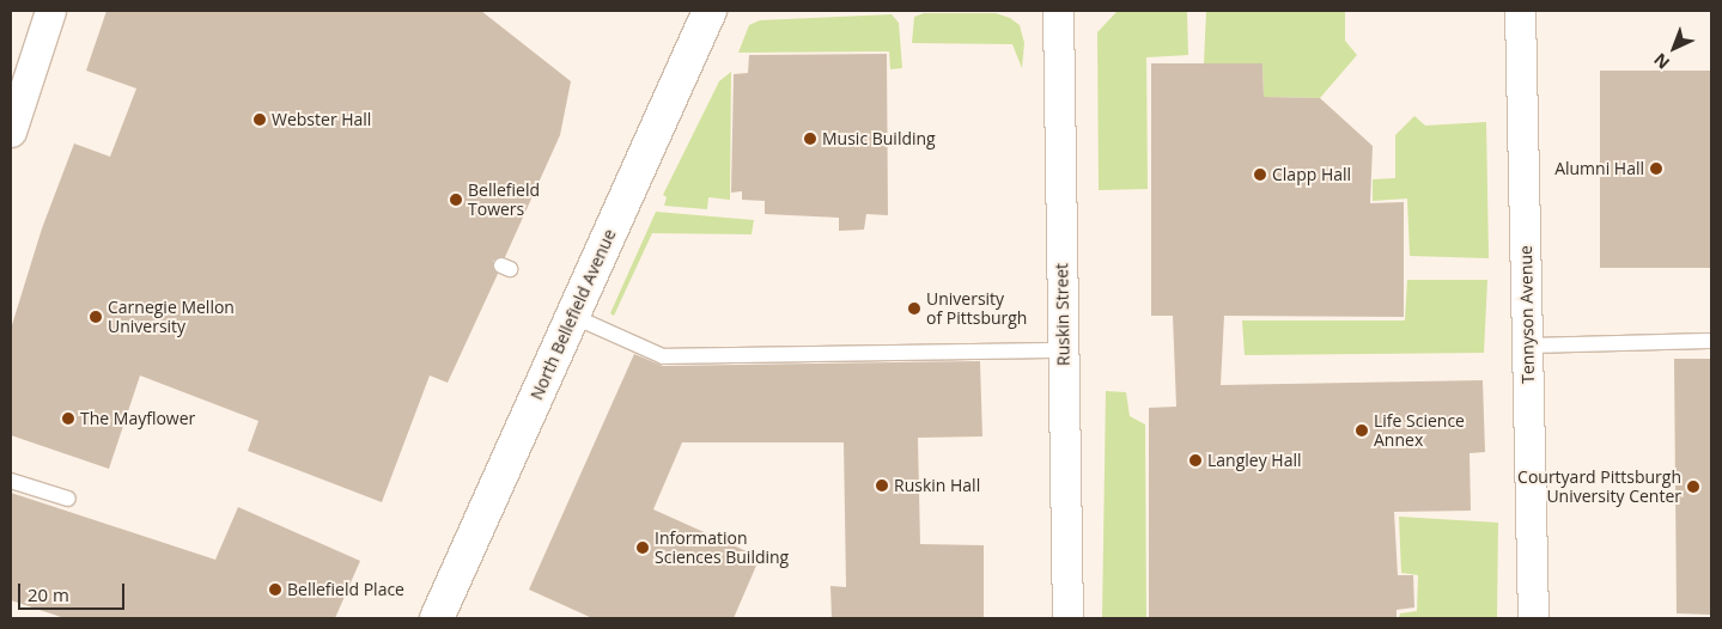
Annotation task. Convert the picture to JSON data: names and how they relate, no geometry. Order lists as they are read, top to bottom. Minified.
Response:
{"streets":{"street":["North Bellefield Avenue","Ruskin Street","Tennyson Avenue"]},"places":["Webster Hall","Music Building","Alumni Hall","Clapp Hall","Bellefield Towers","University of Pittsburgh","Carnegie Mellon University","The Mayflower","Life Science Annex","Langley Hall","Ruskin Hall","Courtyard Pittsburgh University Center","Information Sciences Building","Bellefield Place"],"scale_bar":"20 m","north":"bottom left"}
